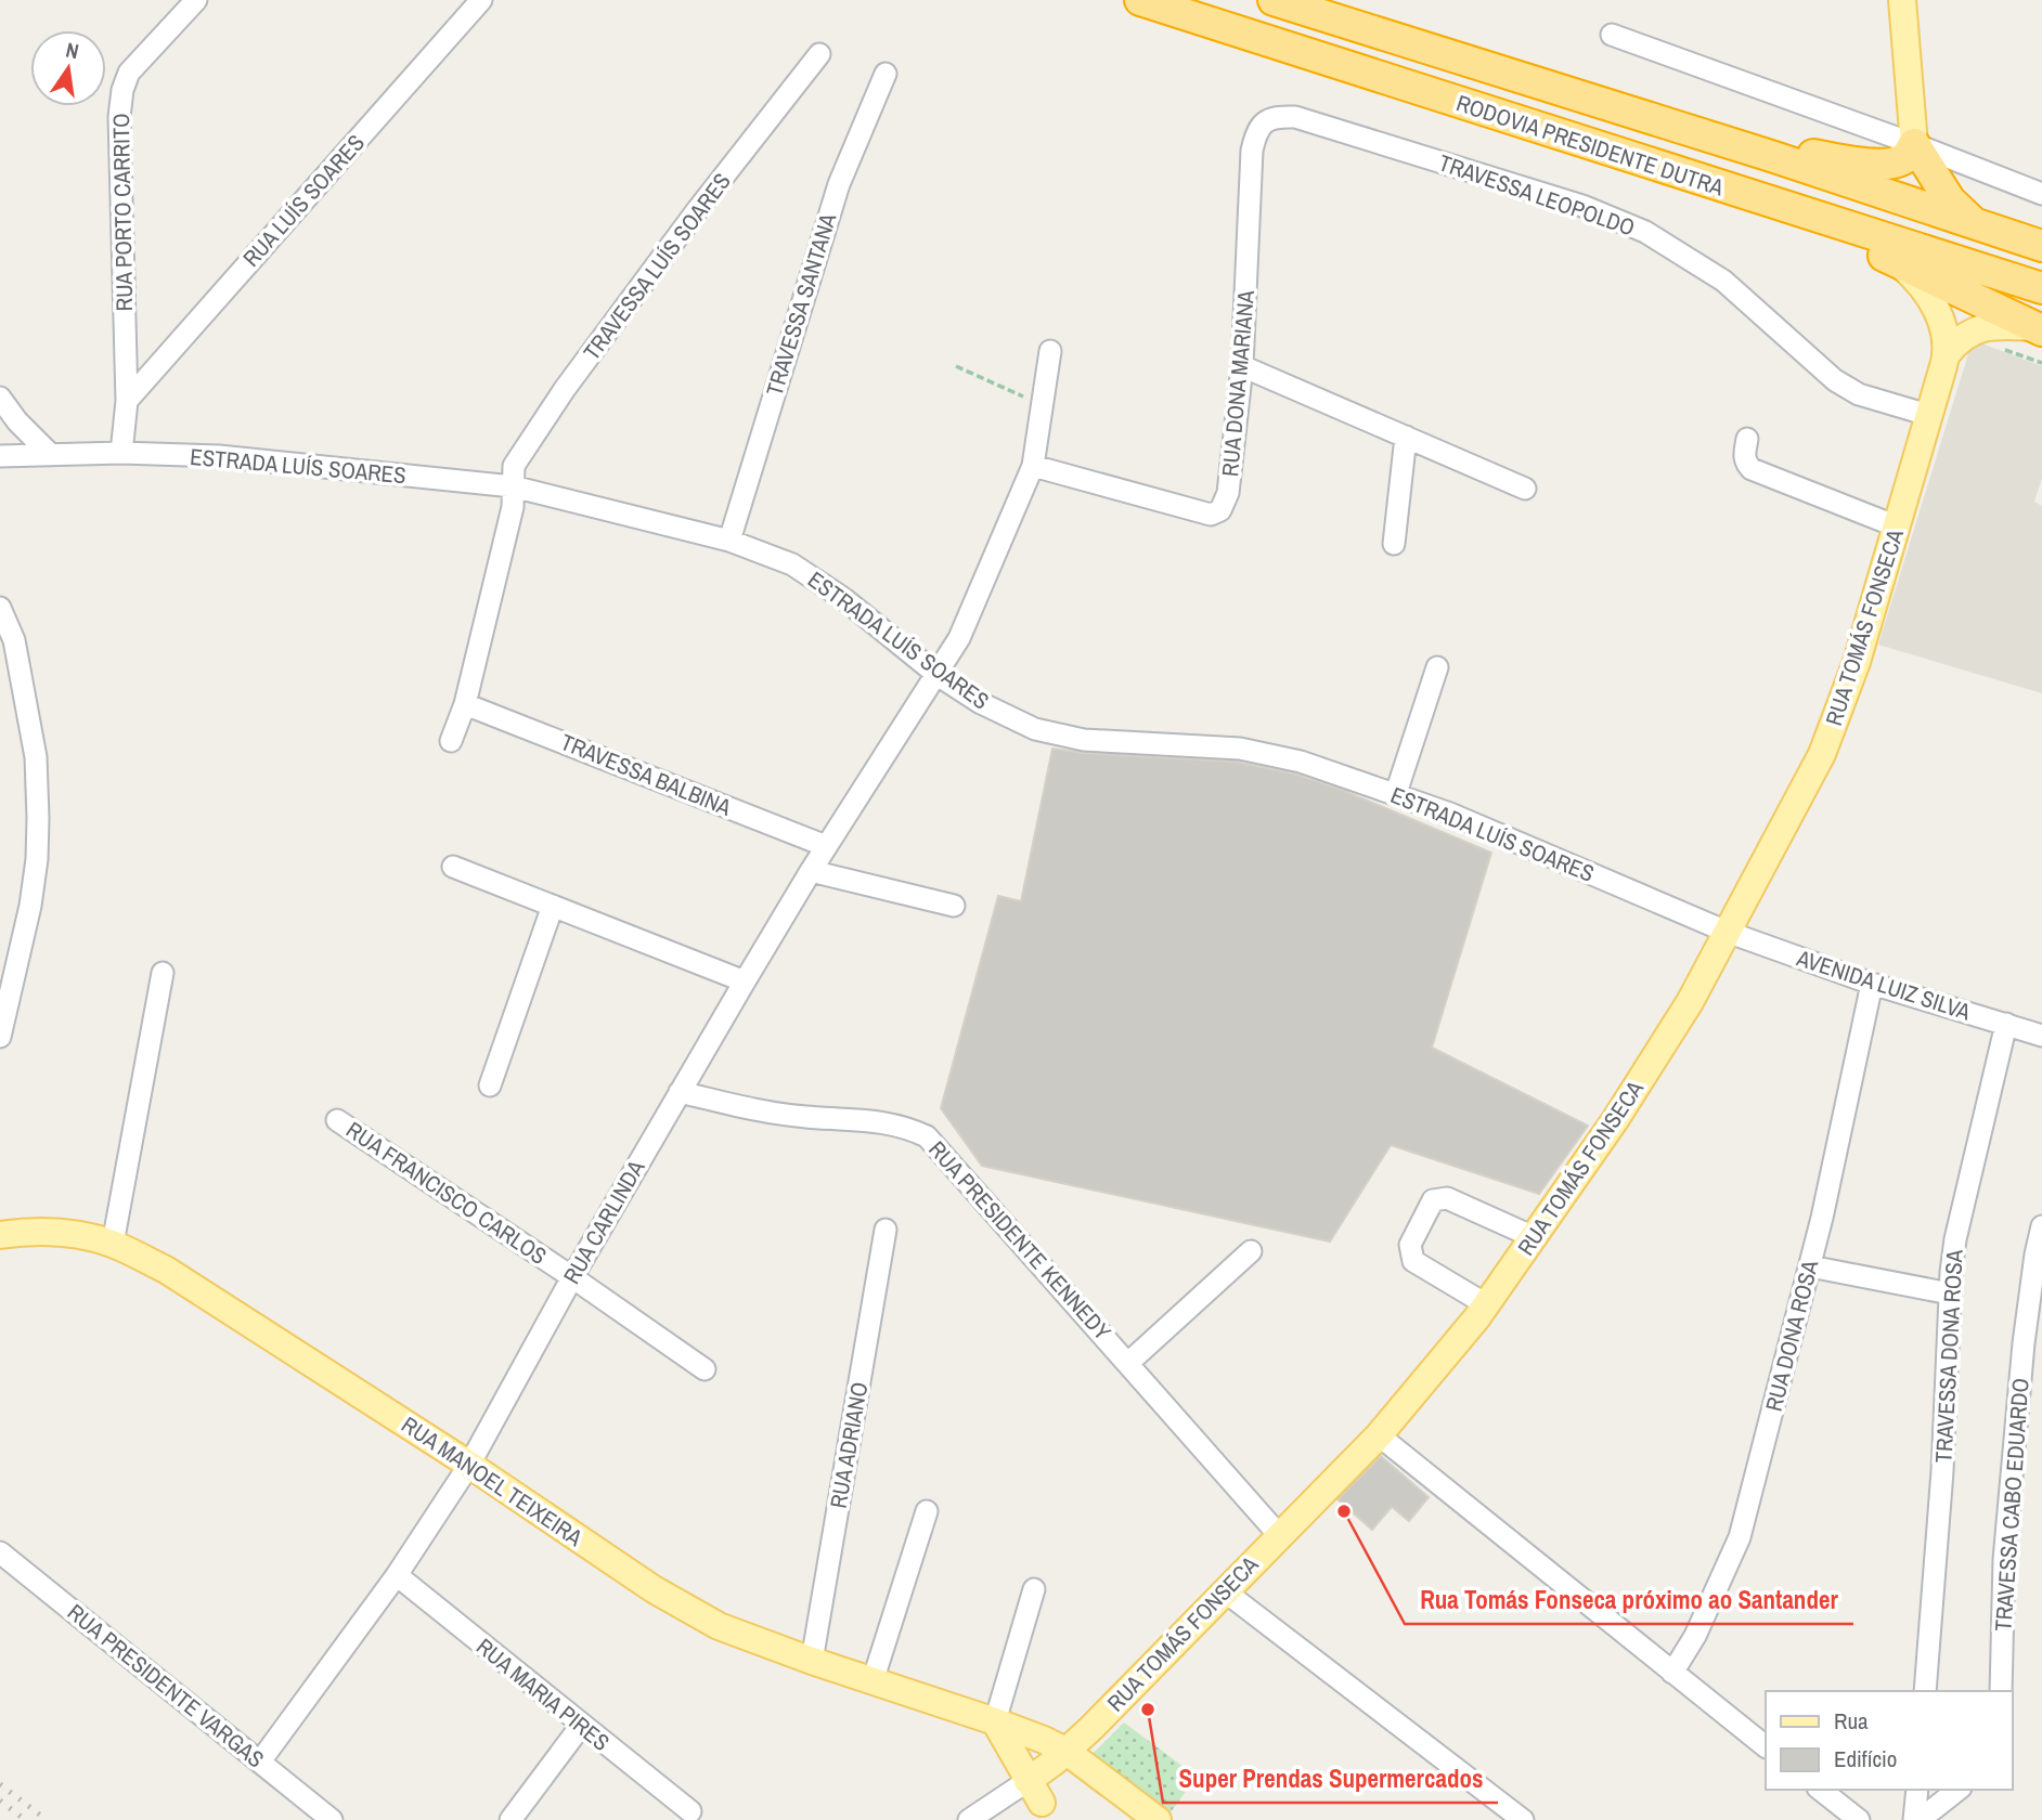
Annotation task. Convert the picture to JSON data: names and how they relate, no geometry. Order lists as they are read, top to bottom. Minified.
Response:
{"streets":{"highway":["RODOVIA PRESIDENTE DUTRA"],"main road":["RUA TOMÁS FONSECA","RUA MANOEL TEIXEIRA"],"street":["TRAVESSA LEOPOLDO","RUA LUÍS SOARES","RUA PORTO CARRITO","TRAVESSA LUÍS SOARES","TRAVESSA SANTANA","RUA DONA MARIANA","ESTRADA LUÍS SOARES","TRAVESSA BALBINA","AVENIDA LUIZ SILVA","RUA FRANCISCO CARLOS","RUA CARLINDA","RUA PRESIDENTE KENNEDY","RUA DONA ROSA","TRAVESSA DONA ROSA","RUA ADRIANO","TRAVESSA CABO EDUARDO","RUA PRESIDENTE VARGAS","RUA MARIA PIRES"]},"crossings":[["TRAVESSA LEOPOLDO","RUA DONA MARIANA"],["TRAVESSA LEOPOLDO","RUA TOMÁS FONSECA"],["RUA LUÍS SOARES","RUA PORTO CARRITO"],["RUA PORTO CARRITO","ESTRADA LUÍS SOARES"],["TRAVESSA LUÍS SOARES","ESTRADA LUÍS SOARES"],["TRAVESSA SANTANA","ESTRADA LUÍS SOARES"],["RUA DONA MARIANA","RUA CARLINDA"],["ESTRADA LUÍS SOARES","RUA TOMÁS FONSECA"],["ESTRADA LUÍS SOARES","AVENIDA LUIZ SILVA"],["ESTRADA LUÍS SOARES","RUA CARLINDA"],["RUA TOMÁS FONSECA","AVENIDA LUIZ SILVA"],["RUA TOMÁS FONSECA","RUA PRESIDENTE KENNEDY"],["RUA TOMÁS FONSECA","RUA MANOEL TEIXEIRA"],["TRAVESSA BALBINA","RUA CARLINDA"],["AVENIDA LUIZ SILVA","RUA DONA ROSA"],["AVENIDA LUIZ SILVA","TRAVESSA DONA ROSA"],["RUA FRANCISCO CARLOS","RUA CARLINDA"],["RUA CARLINDA","RUA PRESIDENTE KENNEDY"],["RUA CARLINDA","RUA MANOEL TEIXEIRA"],["RUA CARLINDA","RUA PRESIDENTE VARGAS"],["RUA CARLINDA","RUA MARIA PIRES"],["RUA ADRIANO","RUA MANOEL TEIXEIRA"]],"places":["Rua Tomás Fonseca próximo ao Santander","Super Prendas Supermercados"],"legend":["Rua","Edifício"],"north":"top"}
